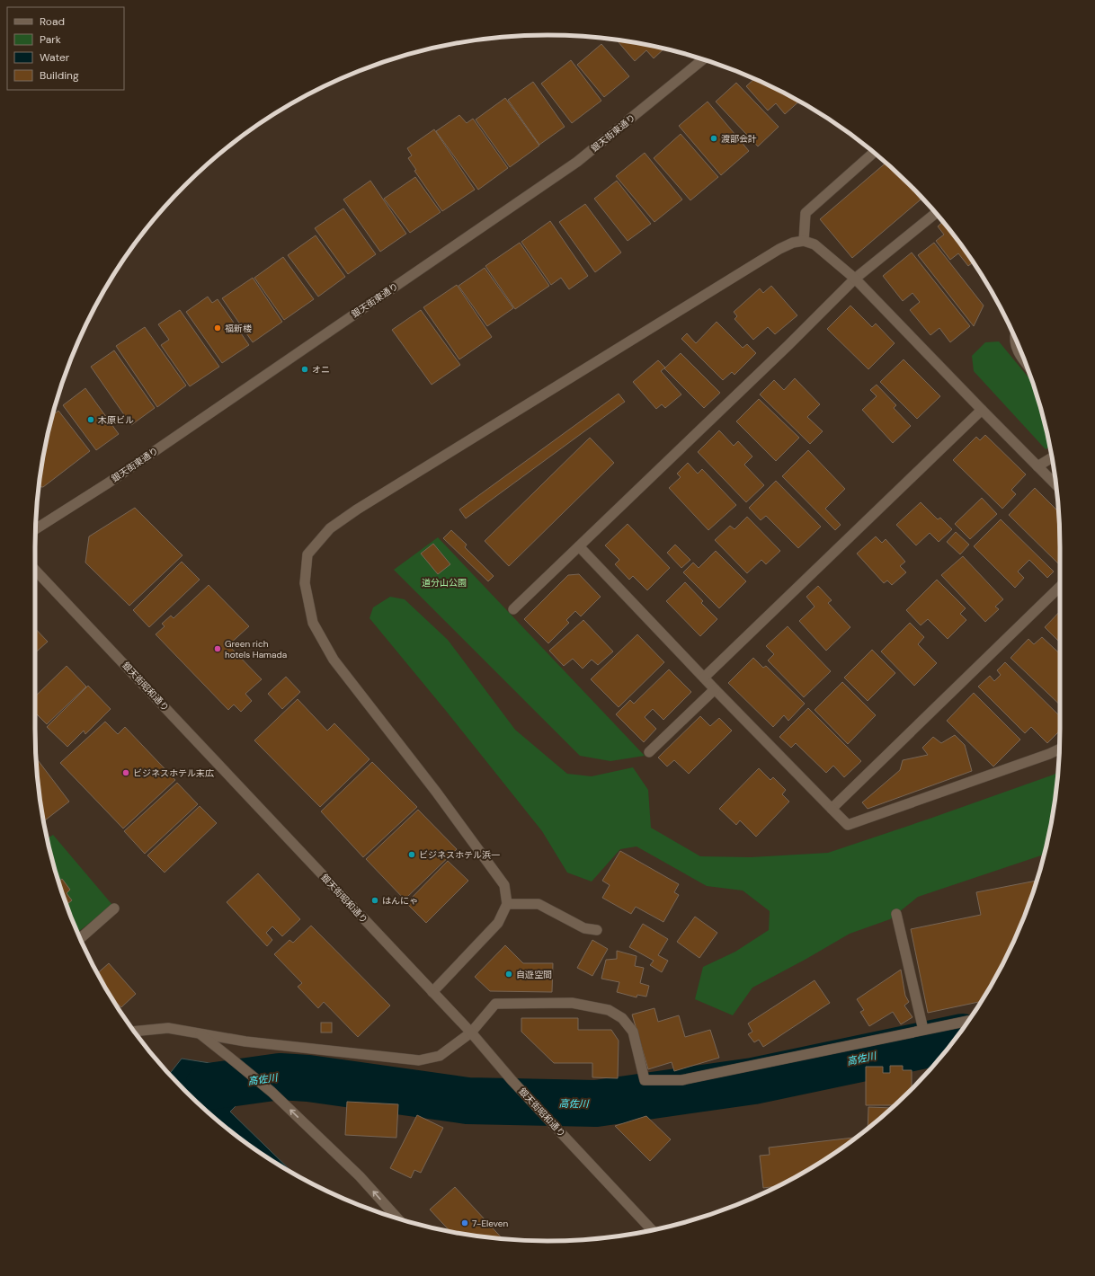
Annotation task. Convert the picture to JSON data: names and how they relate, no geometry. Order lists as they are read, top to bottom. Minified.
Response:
{"streets":{"street":["銀天街東通り","銀天街昭和通り"]},"water":["高佐川"],"parks":["道分山公園"],"places":["渡部会計","福新楼","オニ","木原ビル","Green rich hotels Hamada","ビジネスホテル末広","ビジネスホテル浜一","はんにゃ","自遊空間","7-Eleven"],"legend":["Road","Park","Water","Building"]}
